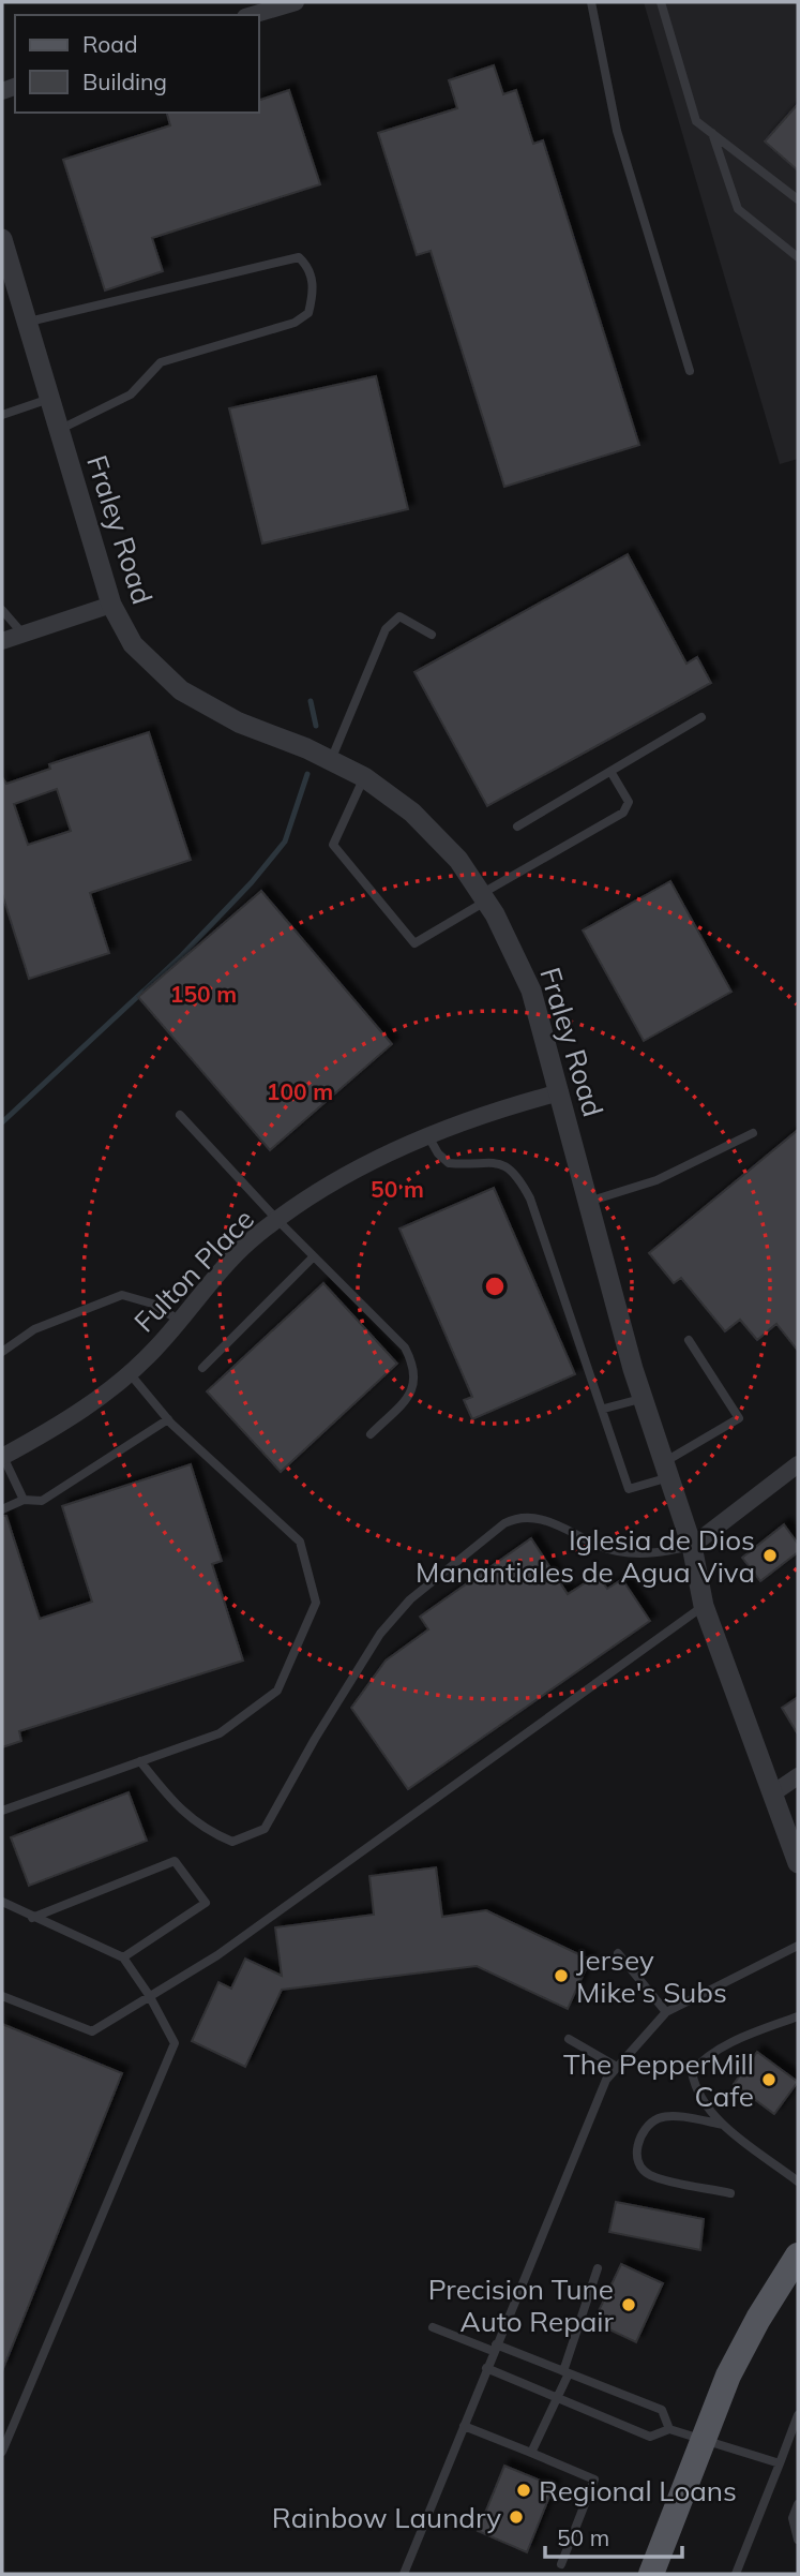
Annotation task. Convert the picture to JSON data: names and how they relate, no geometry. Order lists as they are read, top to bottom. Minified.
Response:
{"streets":{"street":["Fraley Road","Fulton Place"]},"crossings":[["Fraley Road","Fulton Place"]],"places":["Iglesia de Dios Manantiales de Agua Viva","Jersey Mike's Subs","The PepperMill Cafe","Precision Tune Auto Repair","Regional Loans","Rainbow Laundry"],"legend":["Road","Building"],"scale_bar":"50 m","rings":["150 m","100 m","50 m"]}
